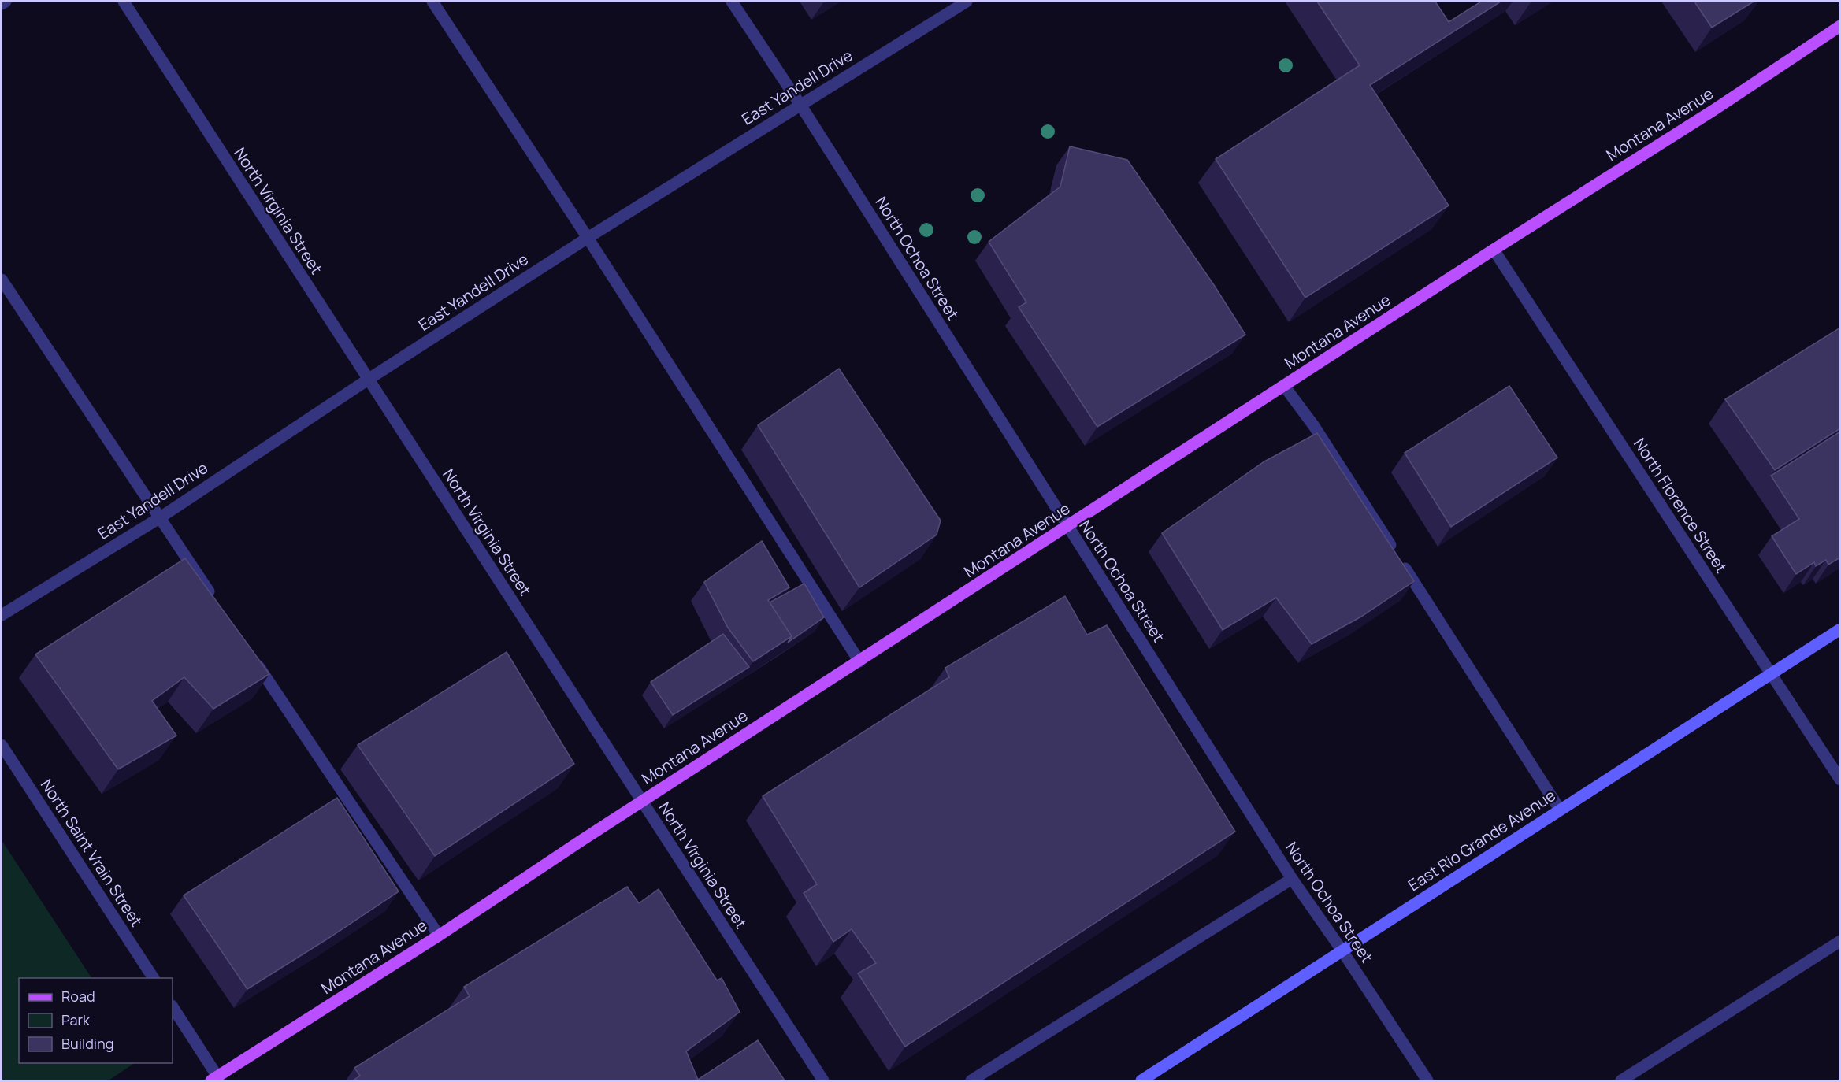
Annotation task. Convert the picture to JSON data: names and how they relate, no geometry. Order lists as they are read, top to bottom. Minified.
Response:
{"streets":{"main road":["Montana Avenue","East Rio Grande Avenue"],"street":["East Yandell Drive","North Virginia Street","North Ochoa Street","North Florence Street","North Saint Vrain Street"]},"crossings":[["East Yandell Drive","North Virginia Street"],["East Yandell Drive","North Ochoa Street"],["Montana Avenue","North Virginia Street"],["Montana Avenue","North Ochoa Street"],["Montana Avenue","North Florence Street"],["North Ochoa Street","East Rio Grande Avenue"],["North Florence Street","East Rio Grande Avenue"]],"legend":["Road","Park","Building"]}
